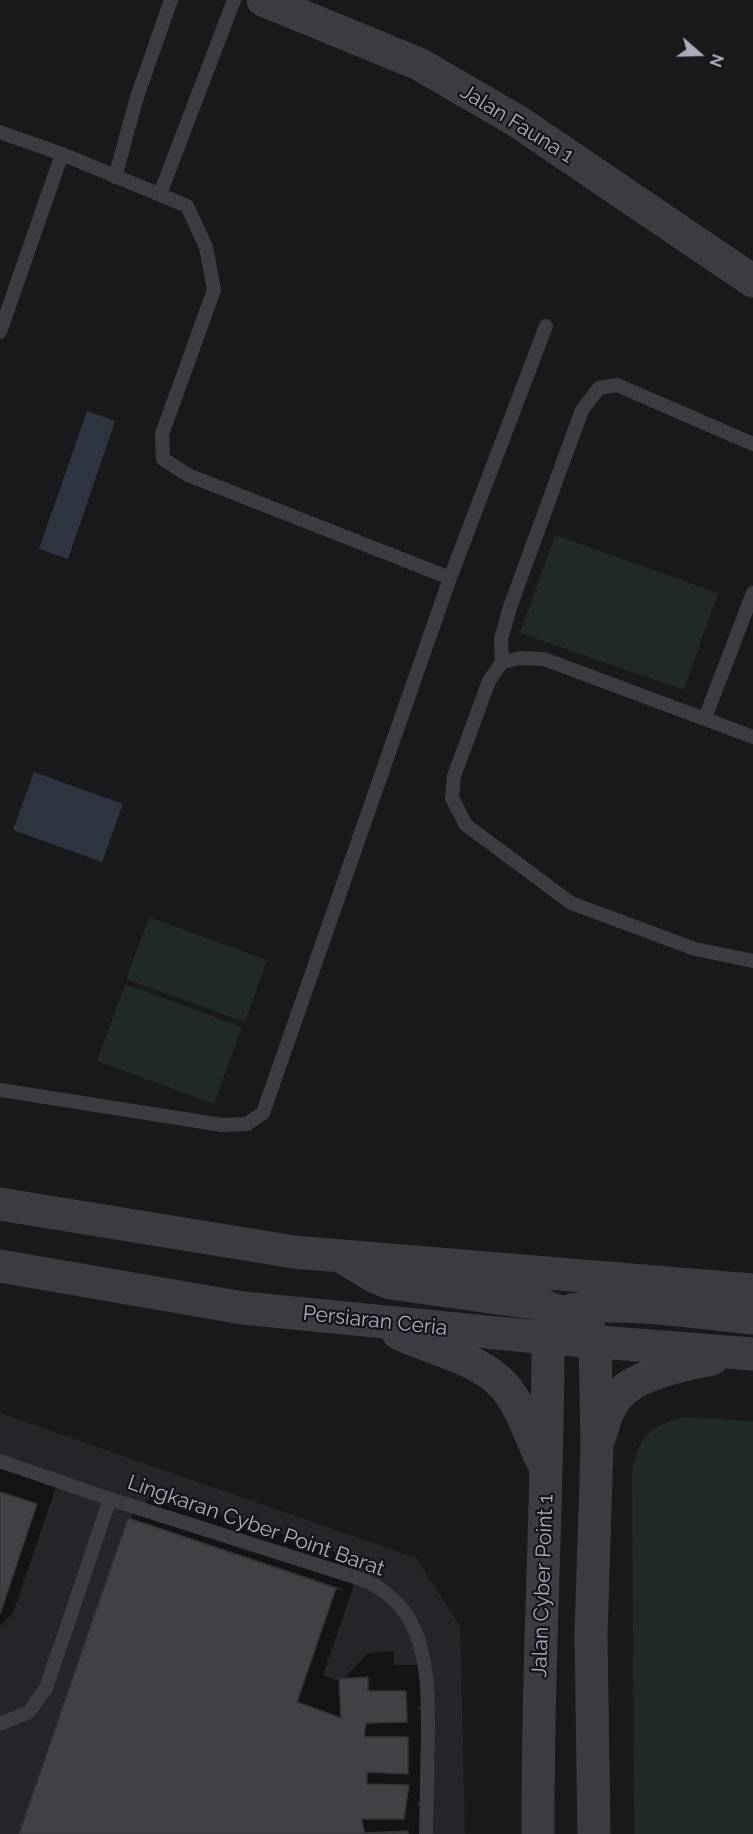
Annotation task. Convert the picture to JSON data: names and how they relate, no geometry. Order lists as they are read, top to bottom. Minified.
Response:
{"streets":{"street":["Jalan Fauna 1","Persiaran Ceria","Jalan Cyber Point 1"],"lane":["Lingkaran Cyber Point Barat"]},"crossings":[["Persiaran Ceria","Jalan Cyber Point 1"]],"north":"right"}
